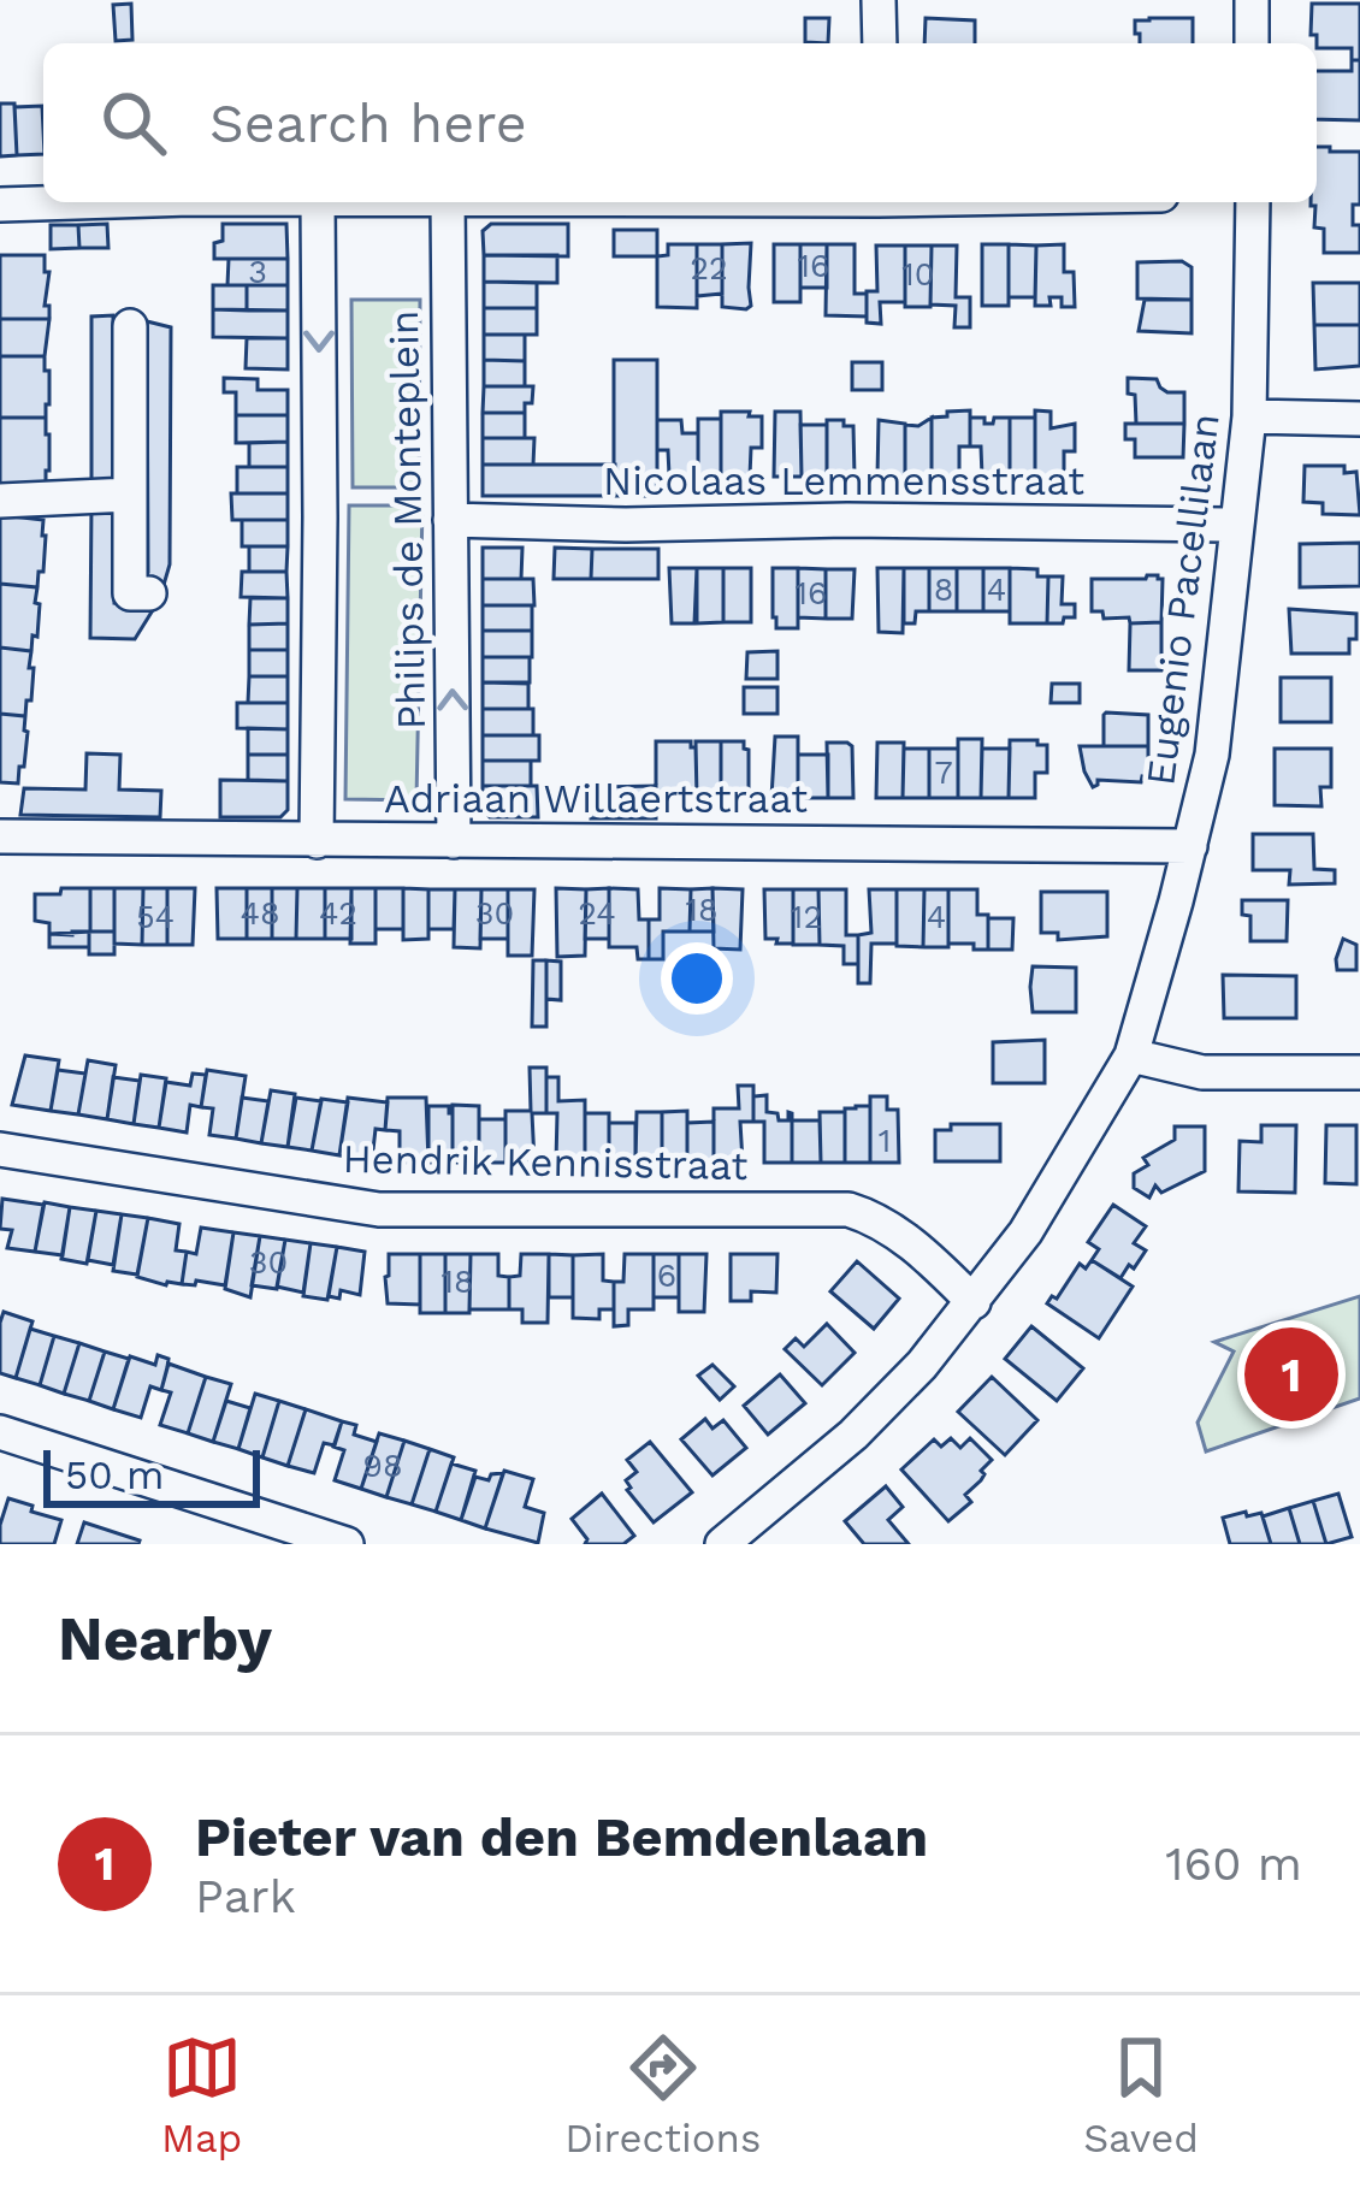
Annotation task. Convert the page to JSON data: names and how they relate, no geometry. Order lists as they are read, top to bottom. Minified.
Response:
{"streets":{"street":["Nicolaas Lemmensstraat","Philips de Monteplein","Eugenio Pacellilaan","Adriaan Willaertstraat","Hendrik Kennisstraat"]},"crossings":[["Nicolaas Lemmensstraat","Philips de Monteplein"],["Nicolaas Lemmensstraat","Eugenio Pacellilaan"],["Philips de Monteplein","Adriaan Willaertstraat"],["Eugenio Pacellilaan","Adriaan Willaertstraat"],["Eugenio Pacellilaan","Hendrik Kennisstraat"]],"house_numbers":["16","22","3","10","8","4","16","7","18","48","42","30","24","54","12","4","1","30","6","18","98"],"scale_bar":"50 m","page":{"search":"Search here","pins":"1","scale":"50 m","heading":"Nearby","list":[{"mark":"1","name":"Pieter van den Bemdenlaan","note":"Park","value":"160 m"}],"nav":["Map","Directions","Saved"]}}
